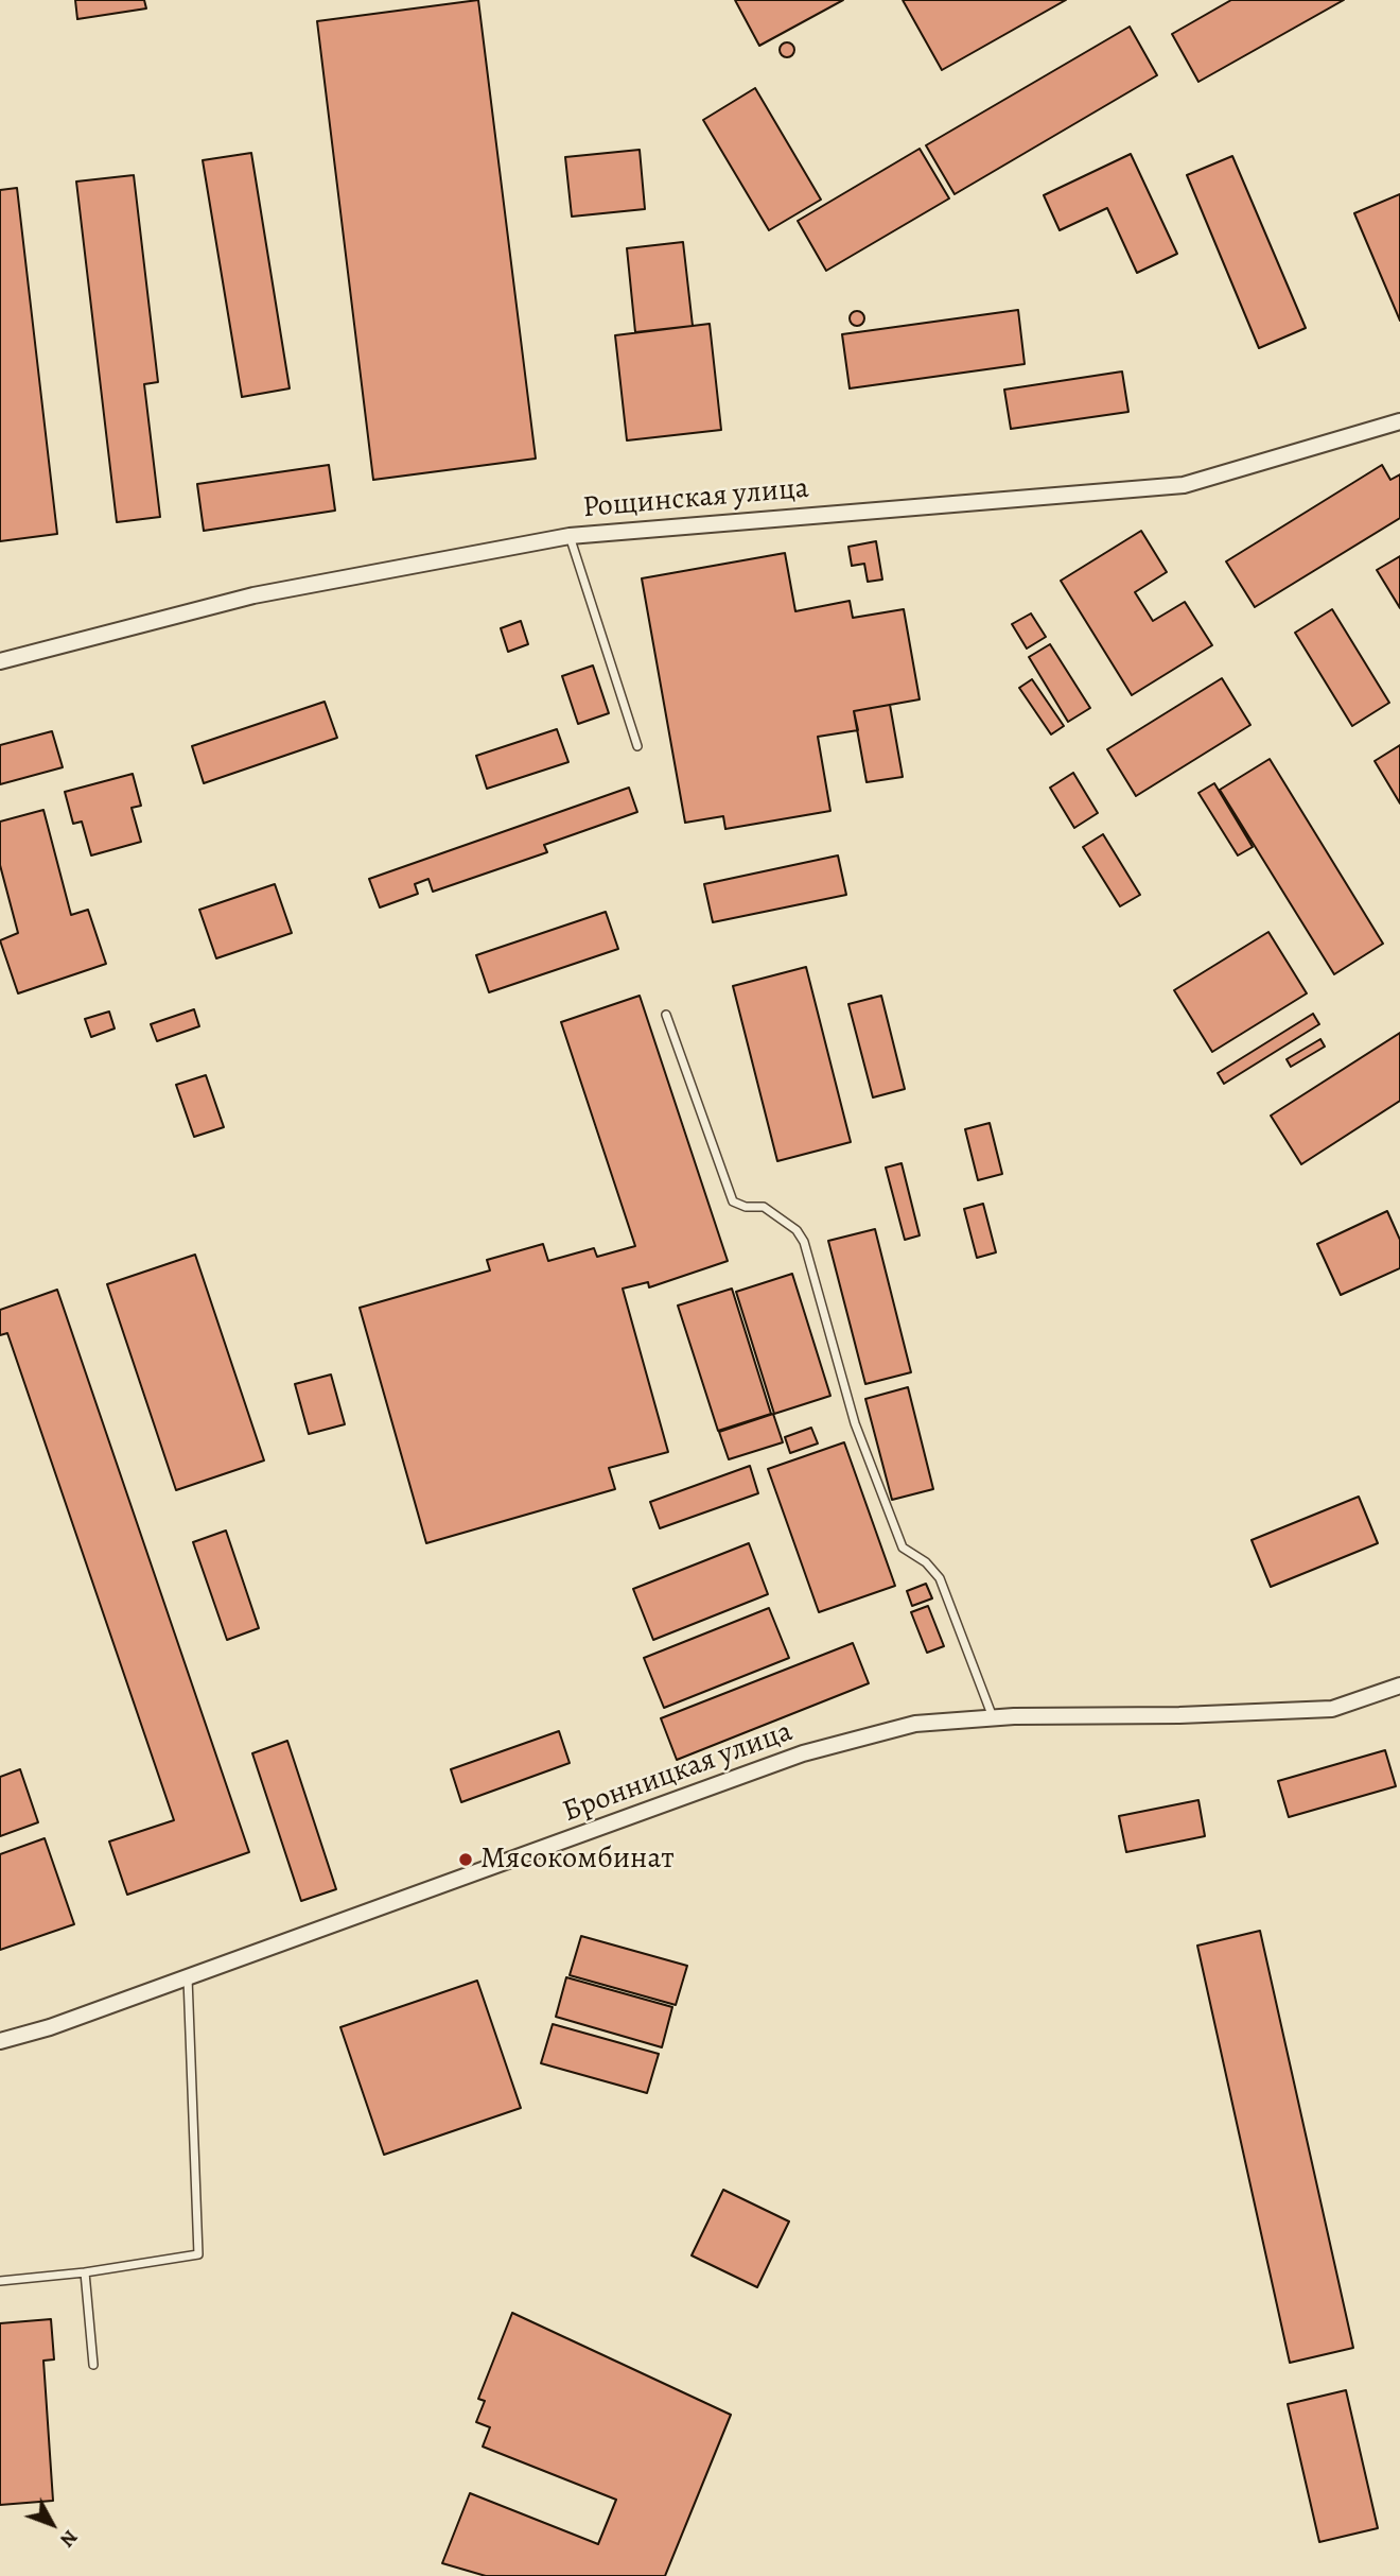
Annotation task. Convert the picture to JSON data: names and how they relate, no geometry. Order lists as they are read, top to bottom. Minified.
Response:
{"streets":{"street":["Рощинская улица","Бронницкая улица"]},"places":["Мясокомбинат"],"north":"bottom right"}
